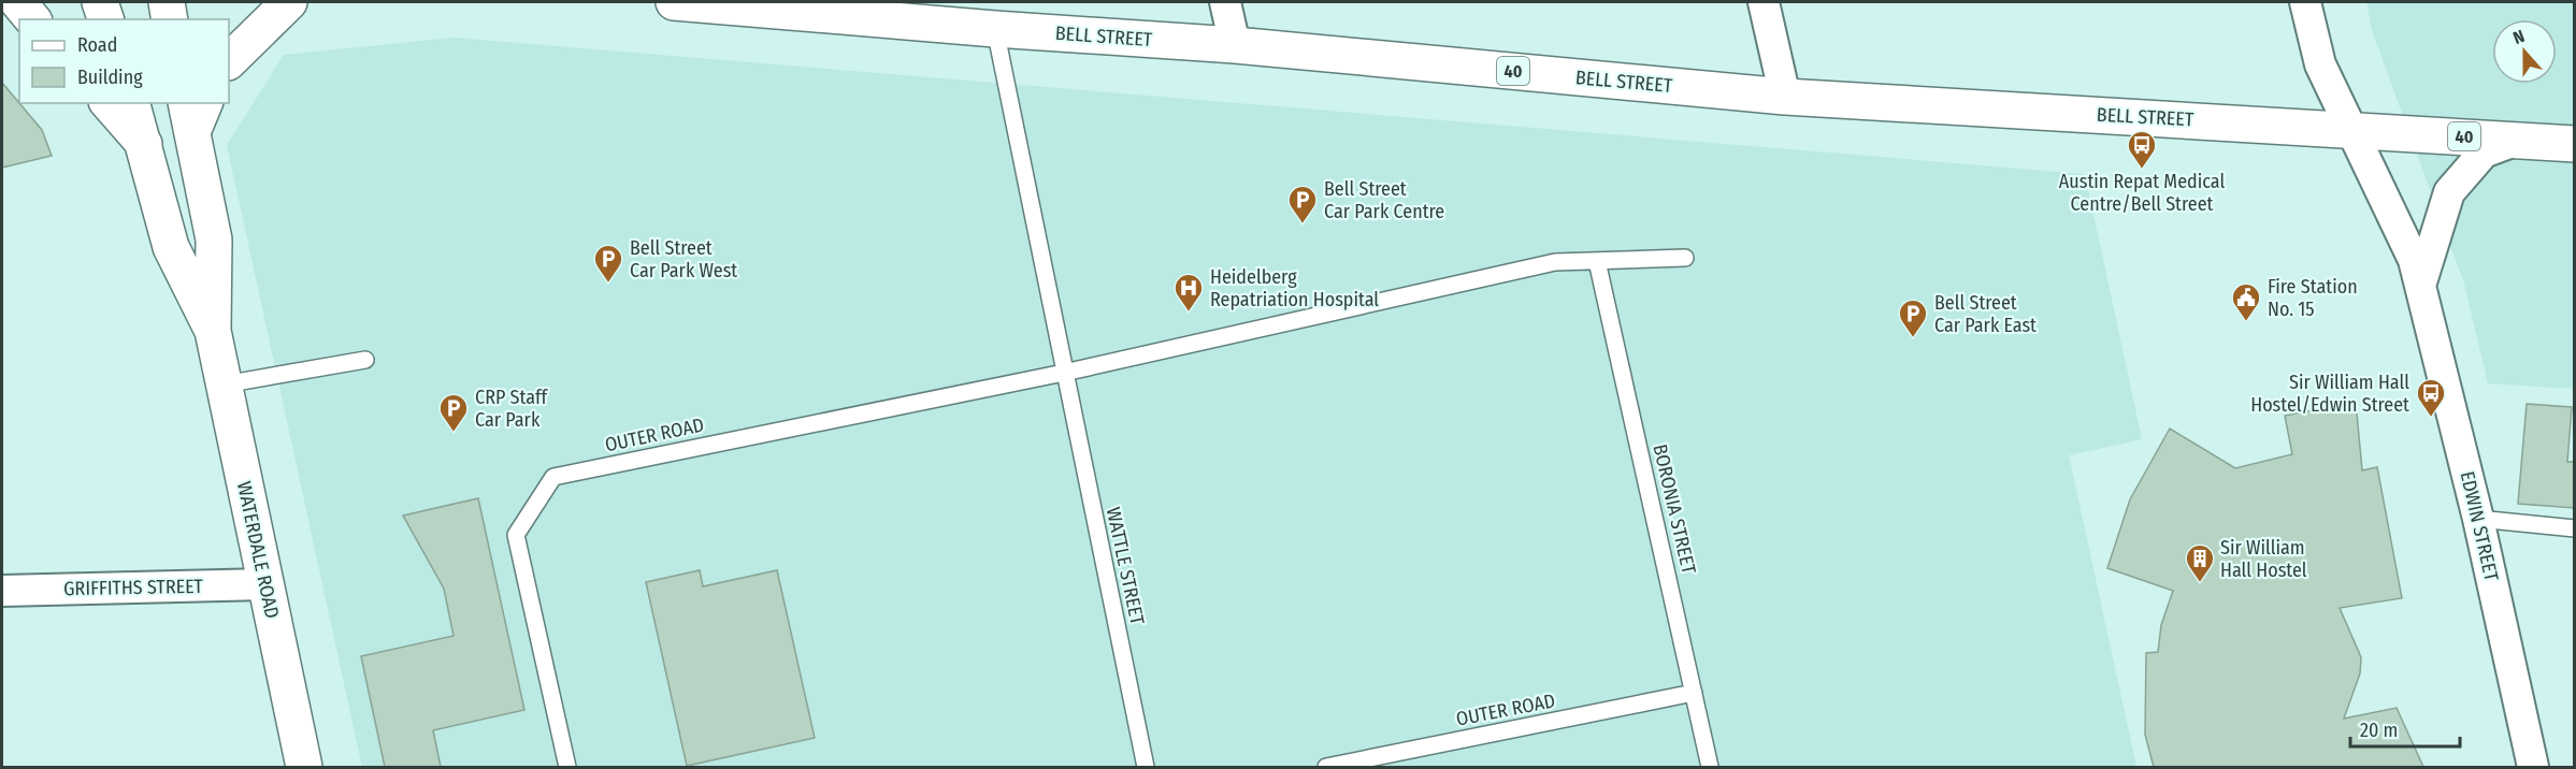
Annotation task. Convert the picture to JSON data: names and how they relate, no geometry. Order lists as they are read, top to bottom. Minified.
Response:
{"streets":{"main road":["BELL STREET","40","WATERDALE ROAD"],"street":["EDWIN STREET","GRIFFITHS STREET"],"lane":["OUTER ROAD","BORONIA STREET","WATTLE STREET"]},"crossings":[["BELL STREET","EDWIN STREET"],["BELL STREET","WATTLE STREET"],["OUTER ROAD","BORONIA STREET"],["OUTER ROAD","WATTLE STREET"],["WATERDALE ROAD","GRIFFITHS STREET"]],"places":{"bus stop":["Austin Repat Medical Centre/Bell Street","Sir William Hall Hostel/Edwin Street"],"parking":["Bell Street Car Park Centre","Bell Street Car Park West","Bell Street Car Park East","CRP Staff Car Park"],"hospital":["Heidelberg Repatriation Hospital"],"public building":["Fire Station No. 15"],"building":["Sir William Hall Hostel"]},"legend":["Road","Building"],"scale_bar":"20 m","north":"top"}
